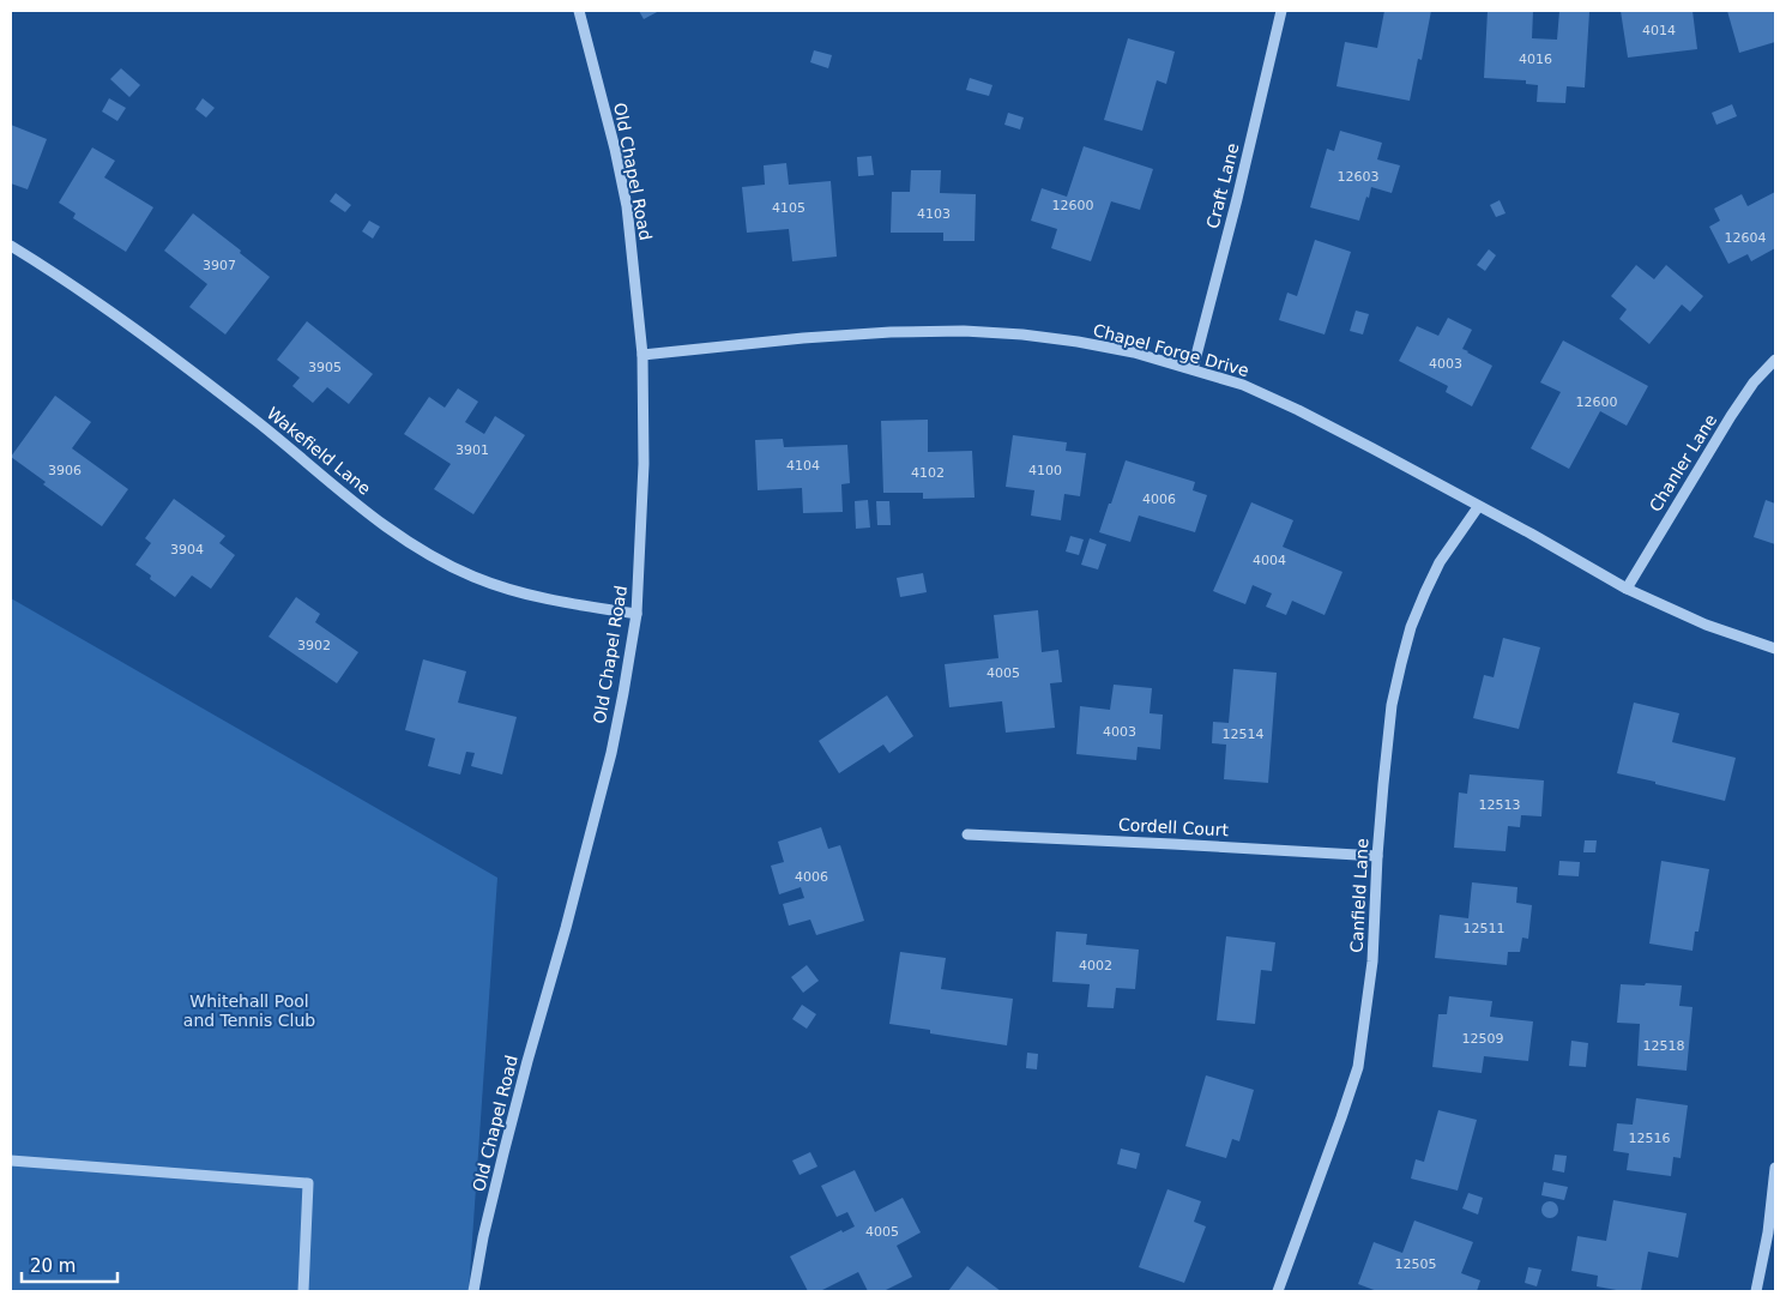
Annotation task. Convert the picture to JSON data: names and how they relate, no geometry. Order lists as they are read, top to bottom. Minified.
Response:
{"streets":{"street":["Old Chapel Road","Craft Lane","Chapel Forge Drive","Wakefield Lane","Chanler Lane","Cordell Court","Canfield Lane"]},"crossings":[["Old Chapel Road","Chapel Forge Drive"],["Old Chapel Road","Wakefield Lane"],["Craft Lane","Chapel Forge Drive"],["Chapel Forge Drive","Chanler Lane"],["Chapel Forge Drive","Canfield Lane"],["Cordell Court","Canfield Lane"]],"parks":["Whitehall Pool and Tennis Club"],"house_numbers":["4014","4016","12603","12600","4105","4103","12604","3907","4003","3905","12600","3901","4104","3906","4100","4102","4006","3904","4004","3902","4005","4003","12514","12513","4006","12511","4002","12509","12518","12516","4005","12505"],"scale_bar":"20 m"}
